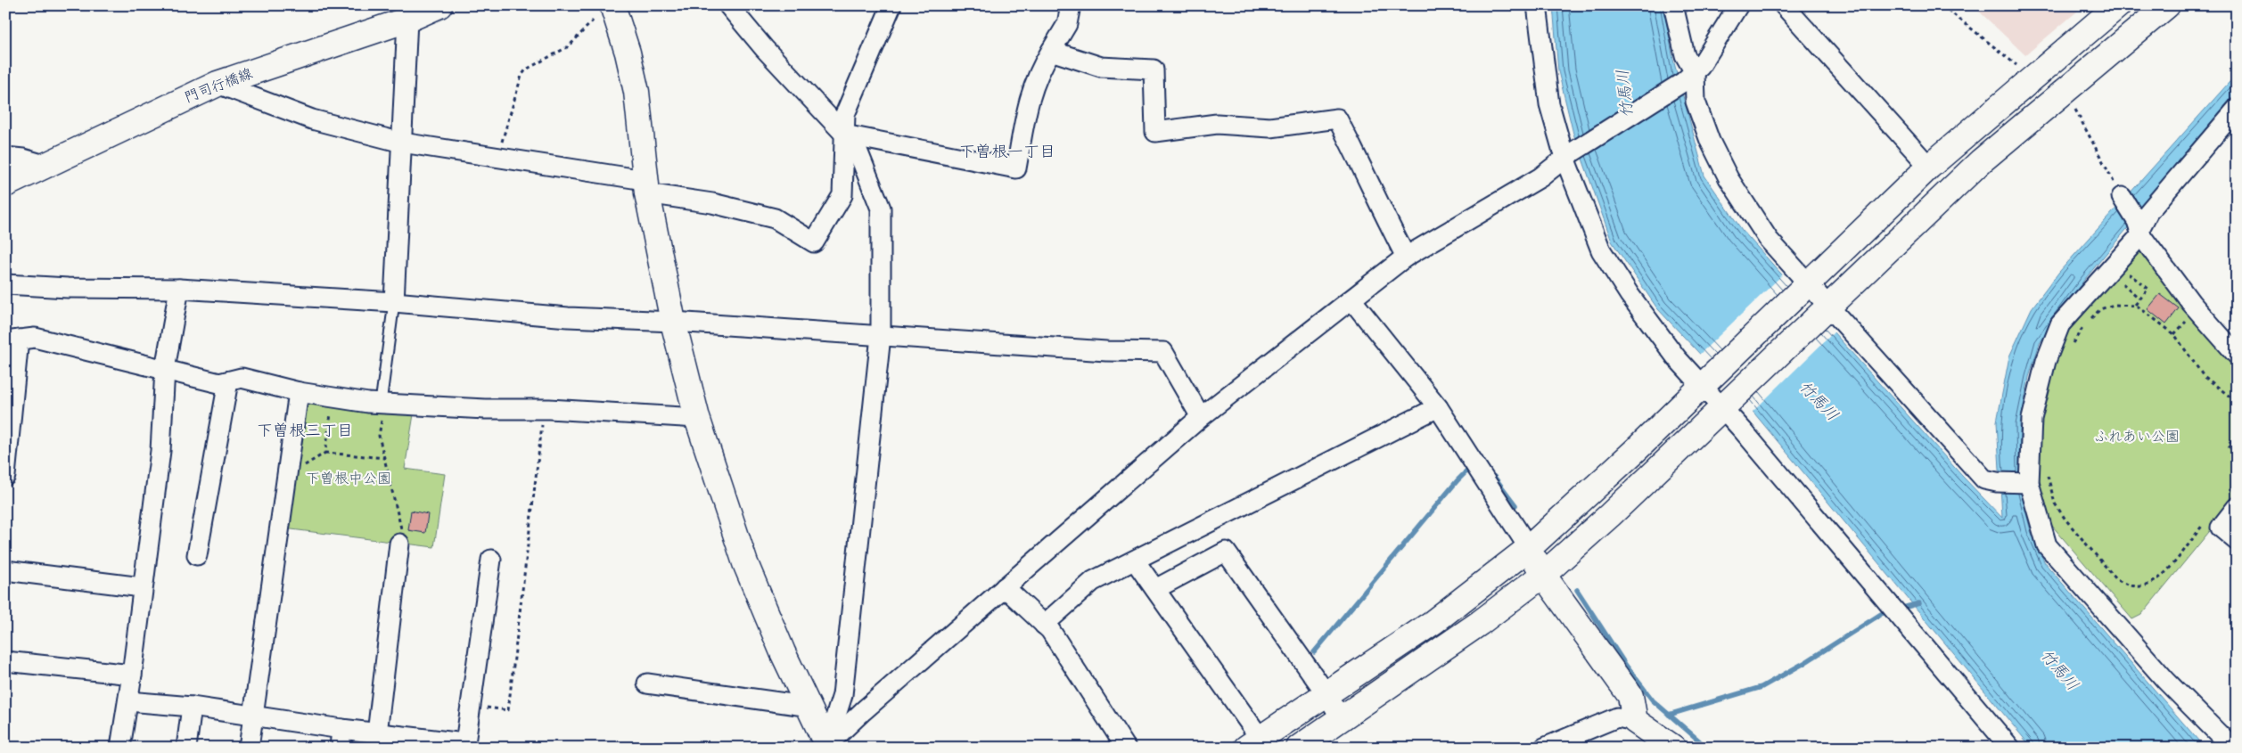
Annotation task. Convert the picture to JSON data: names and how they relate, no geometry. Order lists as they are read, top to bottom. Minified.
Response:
{"streets":{"street":["門司行橋線"]},"districts":["下曽根一丁目","下曽根三丁目"],"water":["竹馬川"],"parks":["ふれあい公園","下曽根中公園"]}
